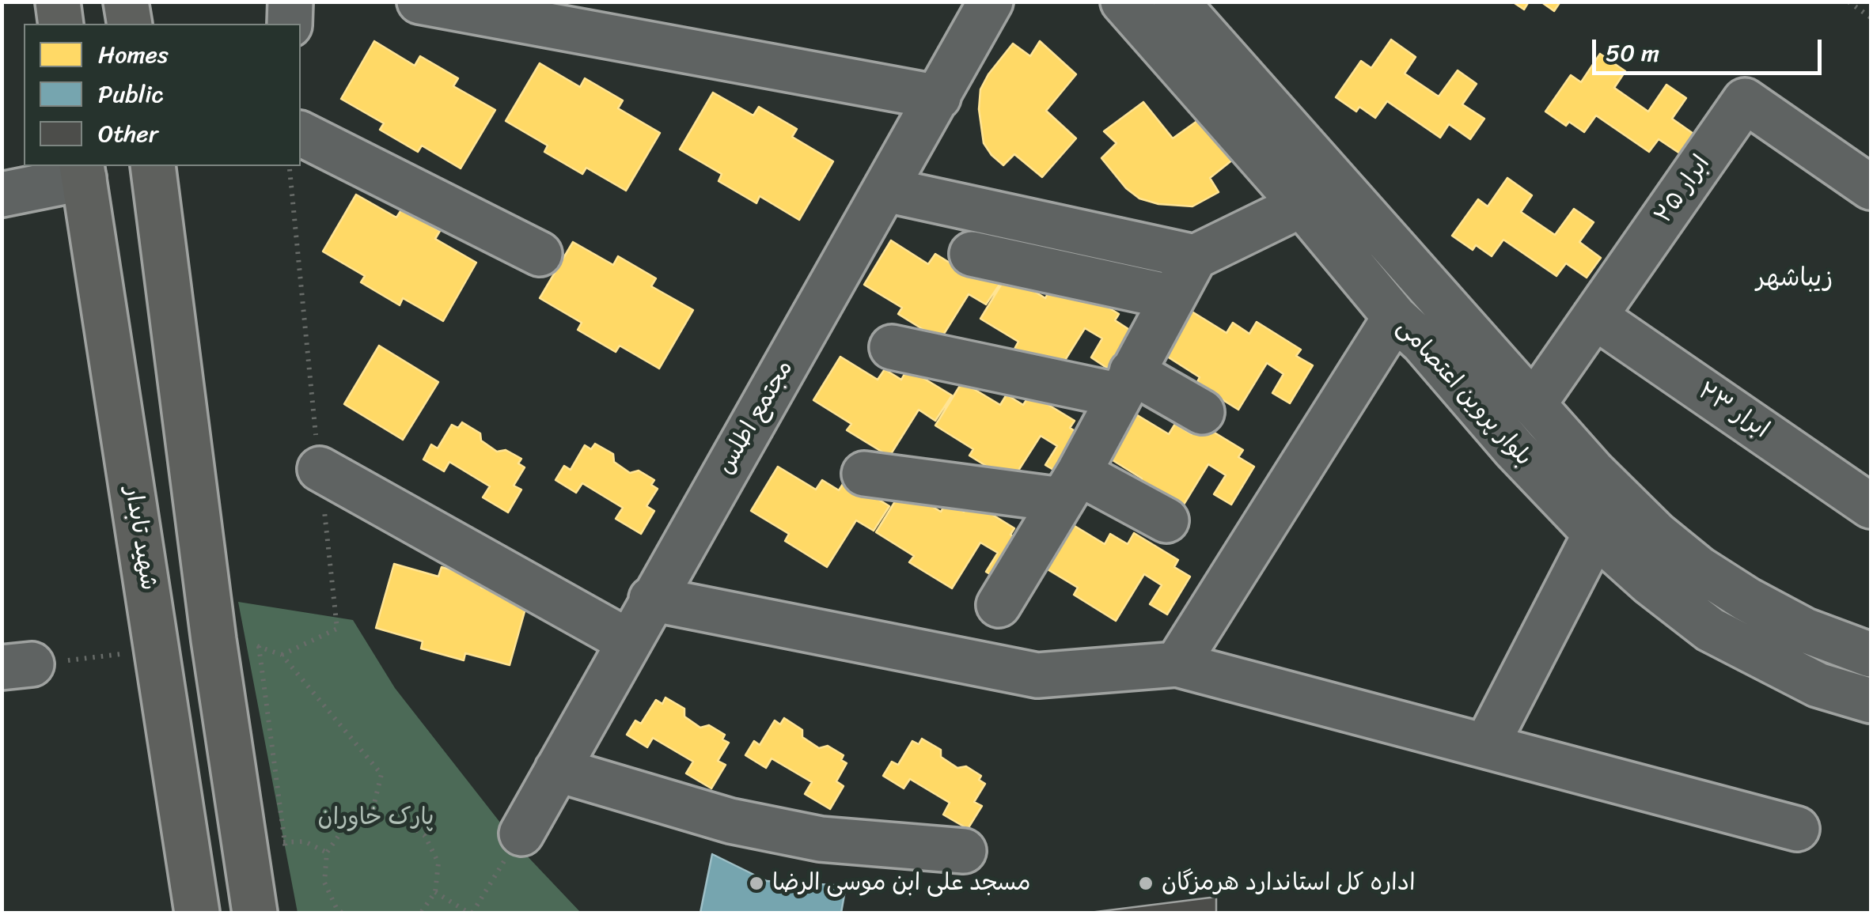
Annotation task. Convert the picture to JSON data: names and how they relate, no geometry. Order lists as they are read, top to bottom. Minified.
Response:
{"streets":{"main road":["شهید تابدار"],"street":["ابرار ۲۵","بلوار پروین اعتصامی","ابرار ۲۳","مجتمع اطلس"]},"crossings":[["ابرار ۲۵","بلوار پروین اعتصامی"],["ابرار ۲۵","ابرار ۲۳"]],"districts":["زیباشهر"],"parks":["پارک خاوران"],"places":["مسجد علی ابن موسی الرضا","اداره کل استاندارد هرمزگان"],"legend":["Homes","Public","Other"],"scale_bar":"50 m"}
